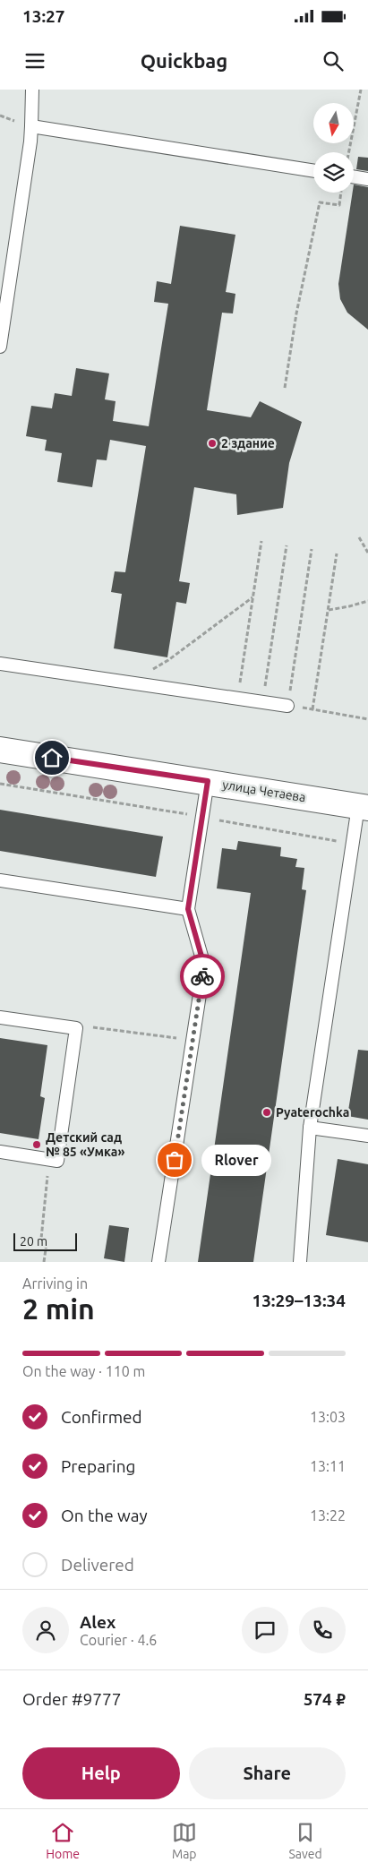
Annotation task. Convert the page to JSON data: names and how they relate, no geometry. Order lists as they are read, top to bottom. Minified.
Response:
{"streets":{"street":["улица Четаева"]},"places":["2 здание","Pyaterochka","Детский сад № 85 «Умка»","Rlover"],"scale_bar":"20 m","north":"bottom","page":{"status":"13:27","header":"Quickbag","bubble":"Rlover","scale":"20 m","heading":["2 min","Arriving in","13:29–13:34"],"panel":["Alex","Courier · 4.6","Order #9777","574 ₽"],"bar":"On the way · 110 m","list":[["Confirmed","13:03"],["Preparing","13:11"],["On the way","13:22"],"Delivered"],"buttons":["Help","Share"],"tabs":["Home","Map","Saved"]}}
